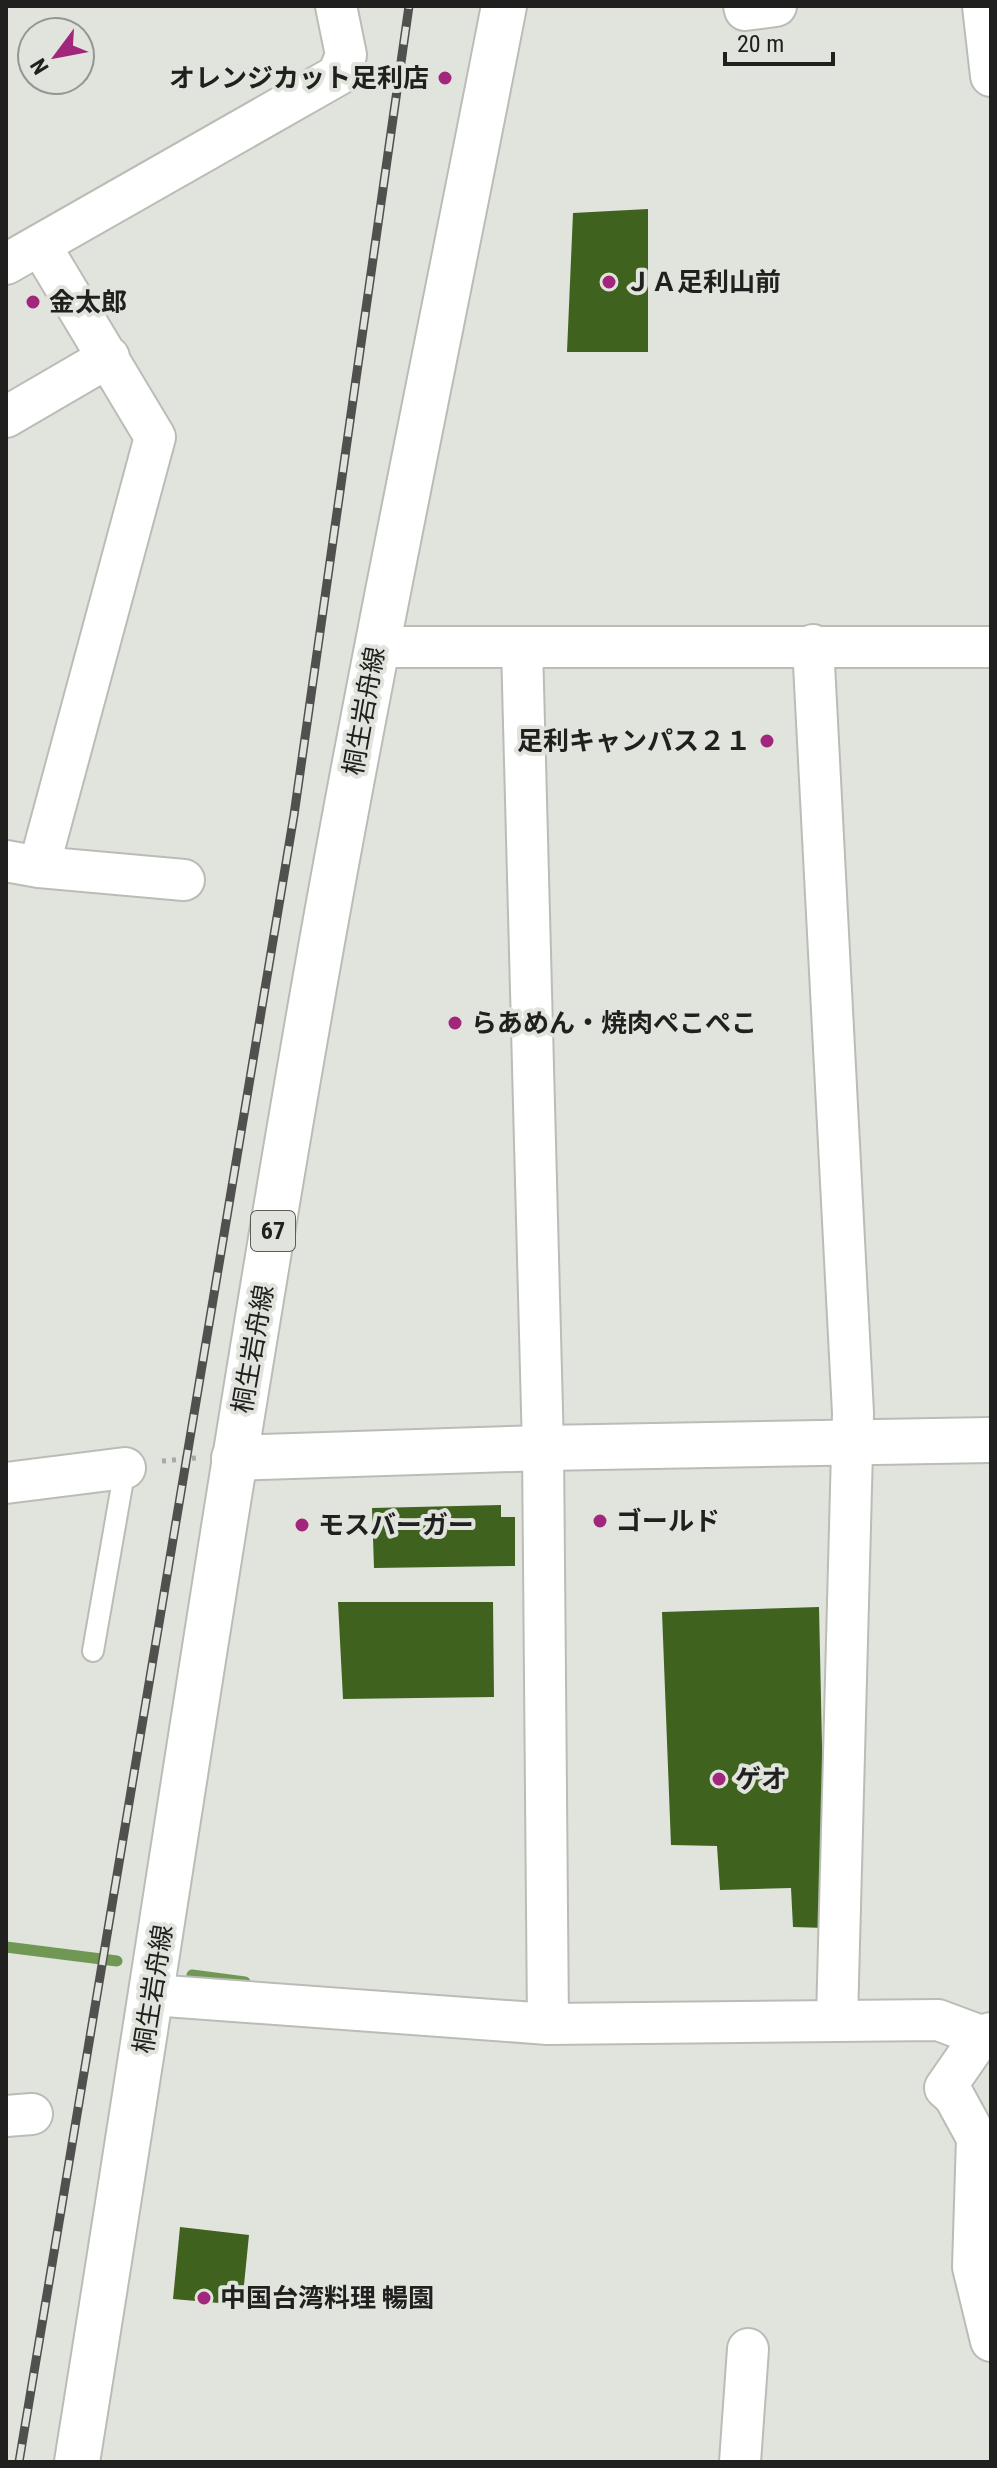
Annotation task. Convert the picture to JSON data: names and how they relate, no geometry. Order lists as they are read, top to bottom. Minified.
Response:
{"streets":{"main road":["桐生岩舟線","67"]},"places":["オレンジカット足利店","ＪＡ足利山前","金太郎","足利キャンパス２１","らあめん・焼肉ぺこぺこ","ゴールド","モスバーガー","ゲオ","中国台湾料理 暢園"],"scale_bar":"20 m","north":"bottom left"}
